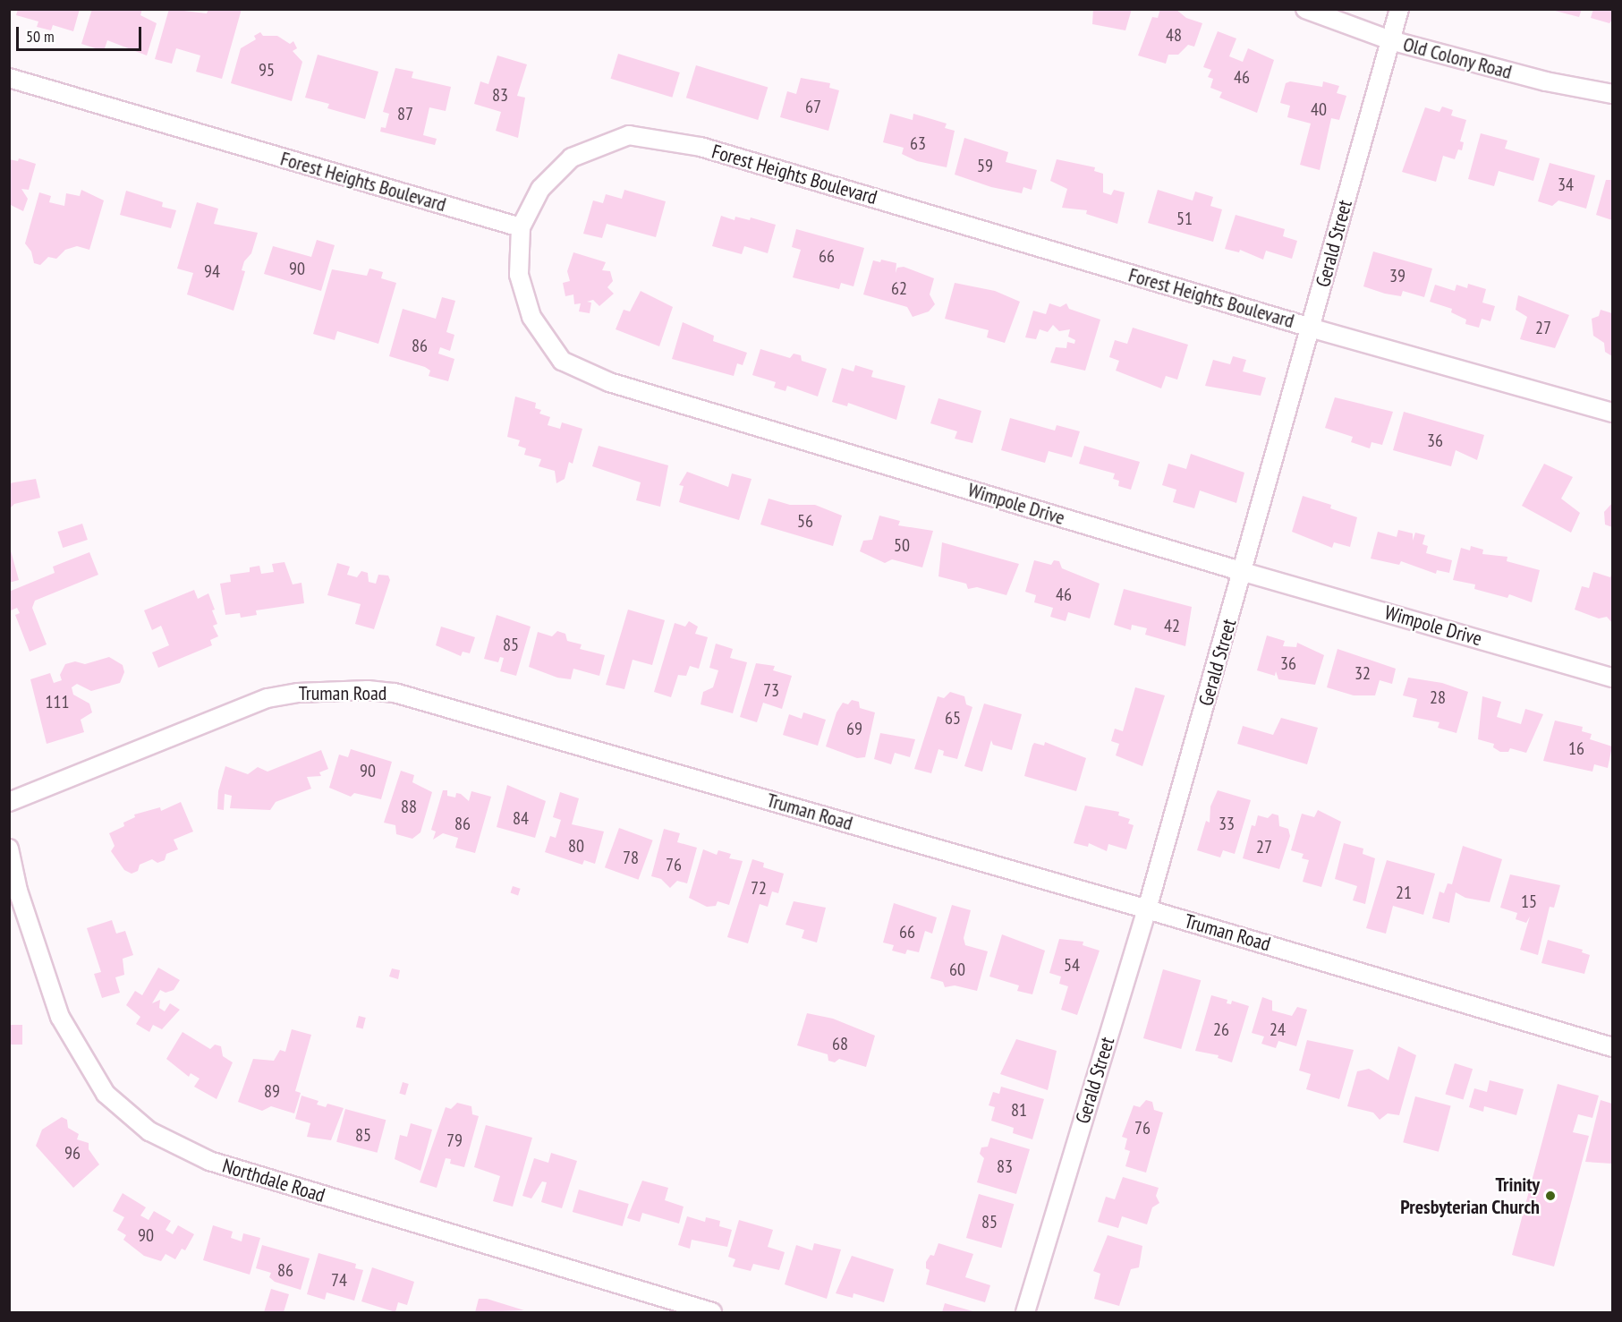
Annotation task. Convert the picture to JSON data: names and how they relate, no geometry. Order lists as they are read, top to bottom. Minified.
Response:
{"streets":{"street":["Old Colony Road","Forest Heights Boulevard","Gerald Street","Wimpole Drive","Truman Road","Northdale Road"]},"crossings":[["Old Colony Road","Gerald Street"],["Forest Heights Boulevard","Gerald Street"],["Forest Heights Boulevard","Wimpole Drive"],["Gerald Street","Wimpole Drive"],["Gerald Street","Truman Road"]],"places":["Trinity Presbyterian Church"],"house_numbers":["48","95","46","83","67","40","87","63","59","34","51","66","90","94","39","62","27","86","36","56","50","46","42","85","36","32","73","28","111","65","69","16","90","88","84","86","33","80","27","78","76","72","21","15","66","54","60","26","24","68","89","81","76","85","79","96","83","85","90","86","74"],"scale_bar":"50 m"}
